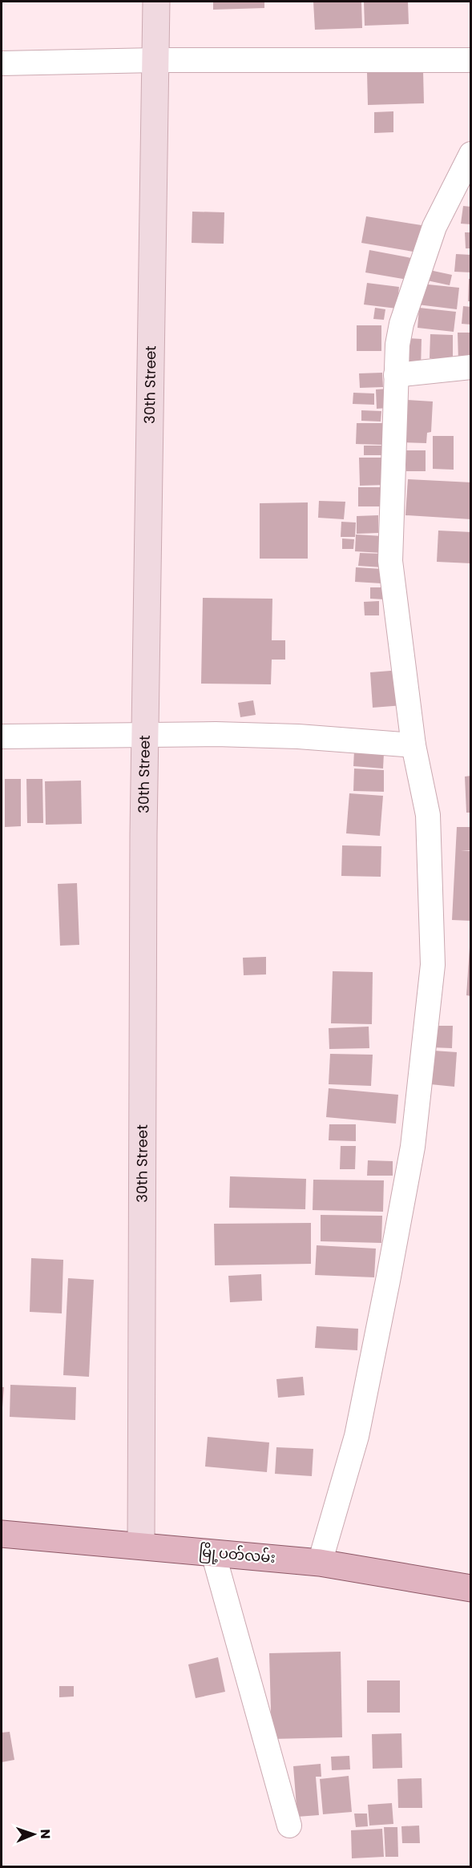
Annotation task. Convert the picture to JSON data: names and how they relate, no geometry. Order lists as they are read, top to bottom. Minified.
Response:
{"streets":{"main road":["30th Street","မြို့ပတ်လမ်း"]},"crossings":[["30th Street","မြို့ပတ်လမ်း"]],"north":"right"}
